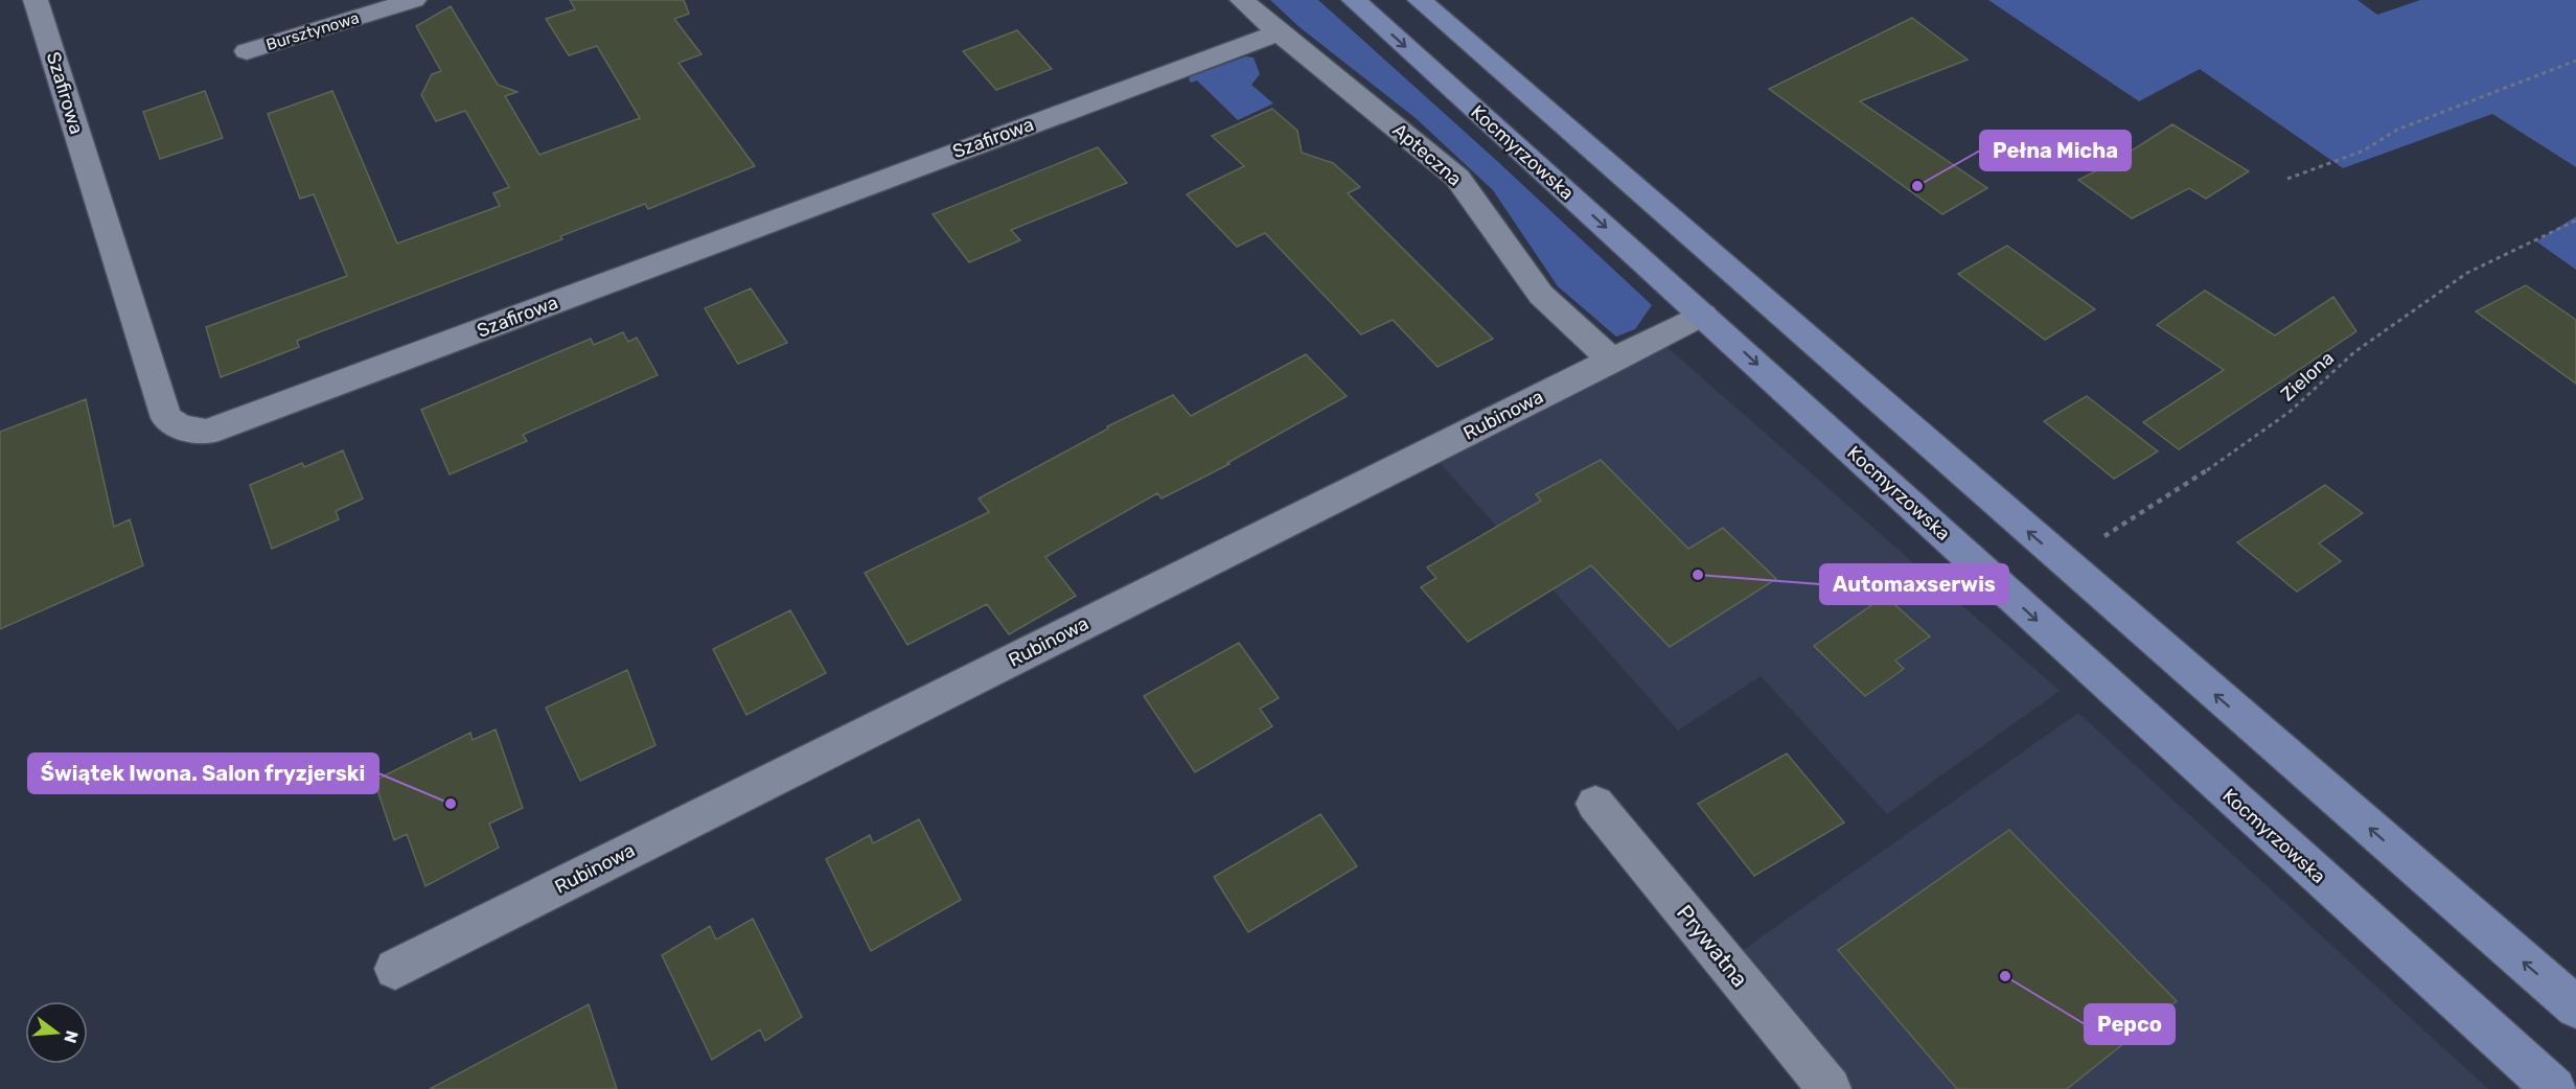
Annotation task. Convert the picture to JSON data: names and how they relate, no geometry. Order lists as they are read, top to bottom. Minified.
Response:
{"streets":{"main road":["Kocmyrzowska"],"street":["Bursztynowa","Szafirowa","Apteczna","Rubinowa","Prywatna"],"path":["Zielona"]},"crossings":[["Szafirowa","Apteczna"],["Kocmyrzowska","Rubinowa"],["Apteczna","Rubinowa"]],"places":["Pełna Micha","Automaxserwis","Świątek Iwona. Salon fryzjerski","Pepco"],"north":"right"}
